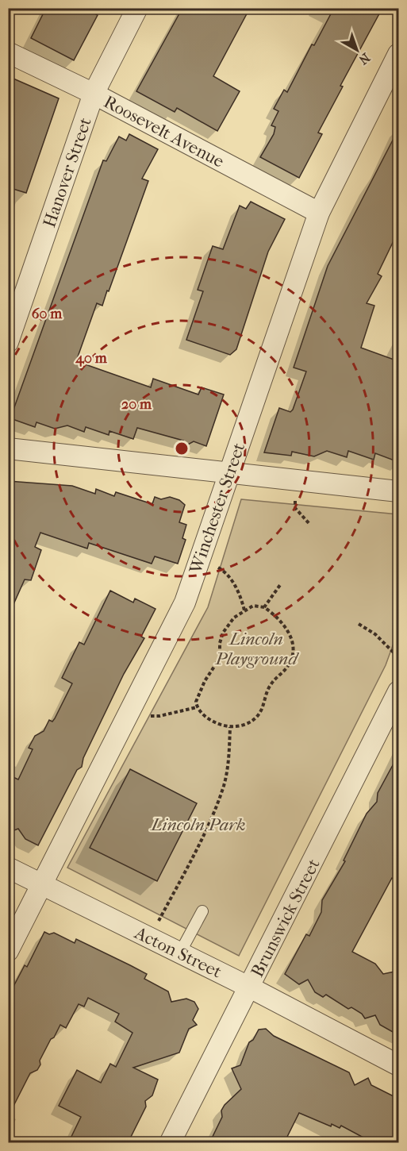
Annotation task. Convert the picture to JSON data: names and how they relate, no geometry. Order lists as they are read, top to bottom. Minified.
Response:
{"streets":{"street":["Roosevelt Avenue","Hanover Street","Winchester Street","Brunswick Street","Acton Street"]},"crossings":[["Roosevelt Avenue","Hanover Street"],["Roosevelt Avenue","Winchester Street"],["Winchester Street","Acton Street"],["Brunswick Street","Acton Street"]],"parks":["Lincoln Playground","Lincoln Park"],"north":"bottom right","rings":["60 m","40 m","20 m"]}
